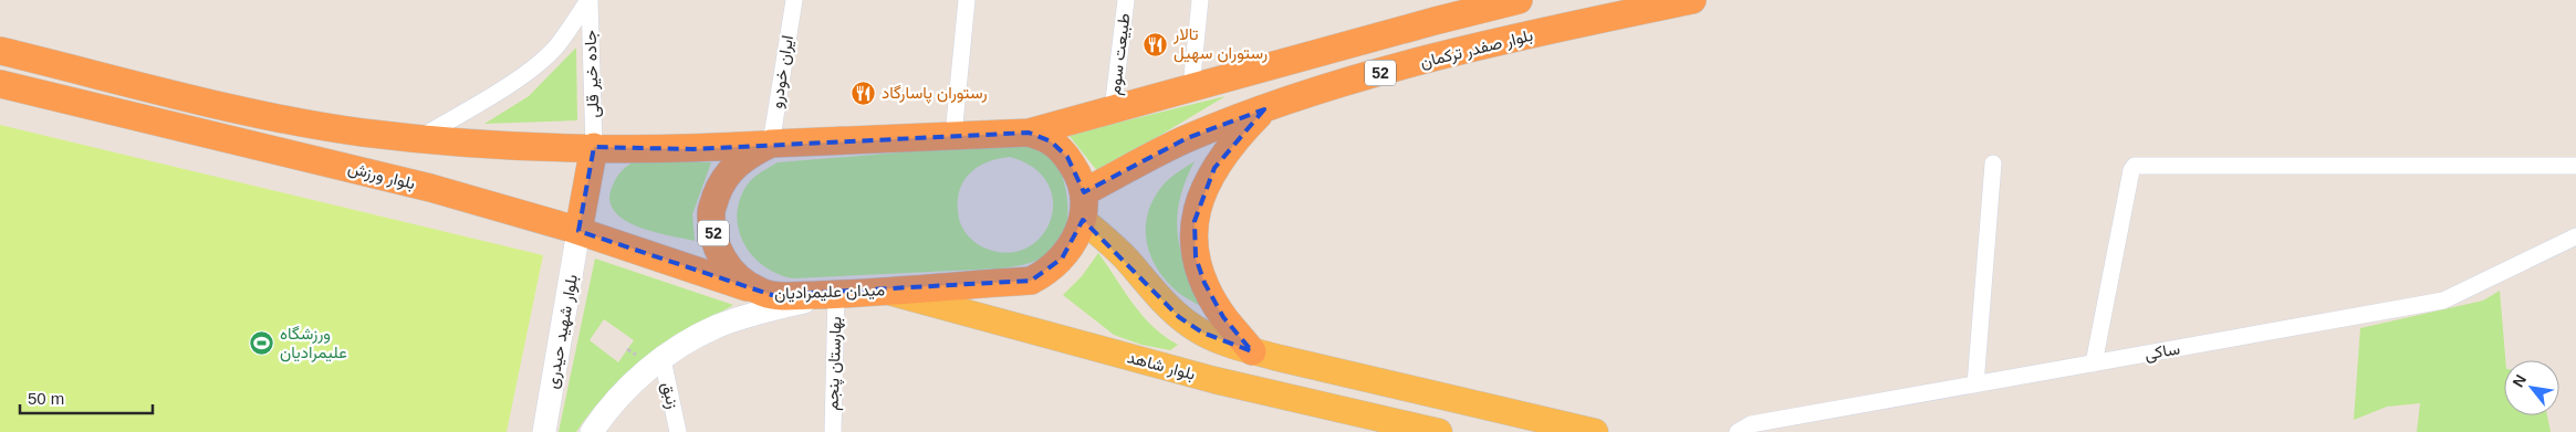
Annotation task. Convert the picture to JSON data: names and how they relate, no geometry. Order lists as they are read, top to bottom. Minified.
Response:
{"streets":{"highway":["بلوار صفدر ترکمان","52","بلوار ورزش","میدان علیمرادیان"],"main road":["بلوار شهید حیدری","بلوار شاهد"],"street":["طبیعت سوم","ایران خودرو","جاده خیر قلی","ساکی","بهارستان پنجم","زنبق"]},"crossings":[["بلوار صفدر ترکمان","میدان علیمرادیان"],["طبیعت سوم","52"],["ایران خودرو","52"],["ایران خودرو","میدان علیمرادیان"],["52","جاده خیر قلی"],["52","میدان علیمرادیان"],["بلوار ورزش","میدان علیمرادیان"],["بلوار ورزش","بلوار شهید حیدری"],["میدان علیمرادیان","بهارستان پنجم"],["میدان علیمرادیان","بلوار شاهد"]],"places":{"restaurant":["تالار رستوران سهیل","رستوران پاسارگاد"],"sports":["ورزشگاه علیمرادیان"]},"scale_bar":"50 m","north":"top left"}
